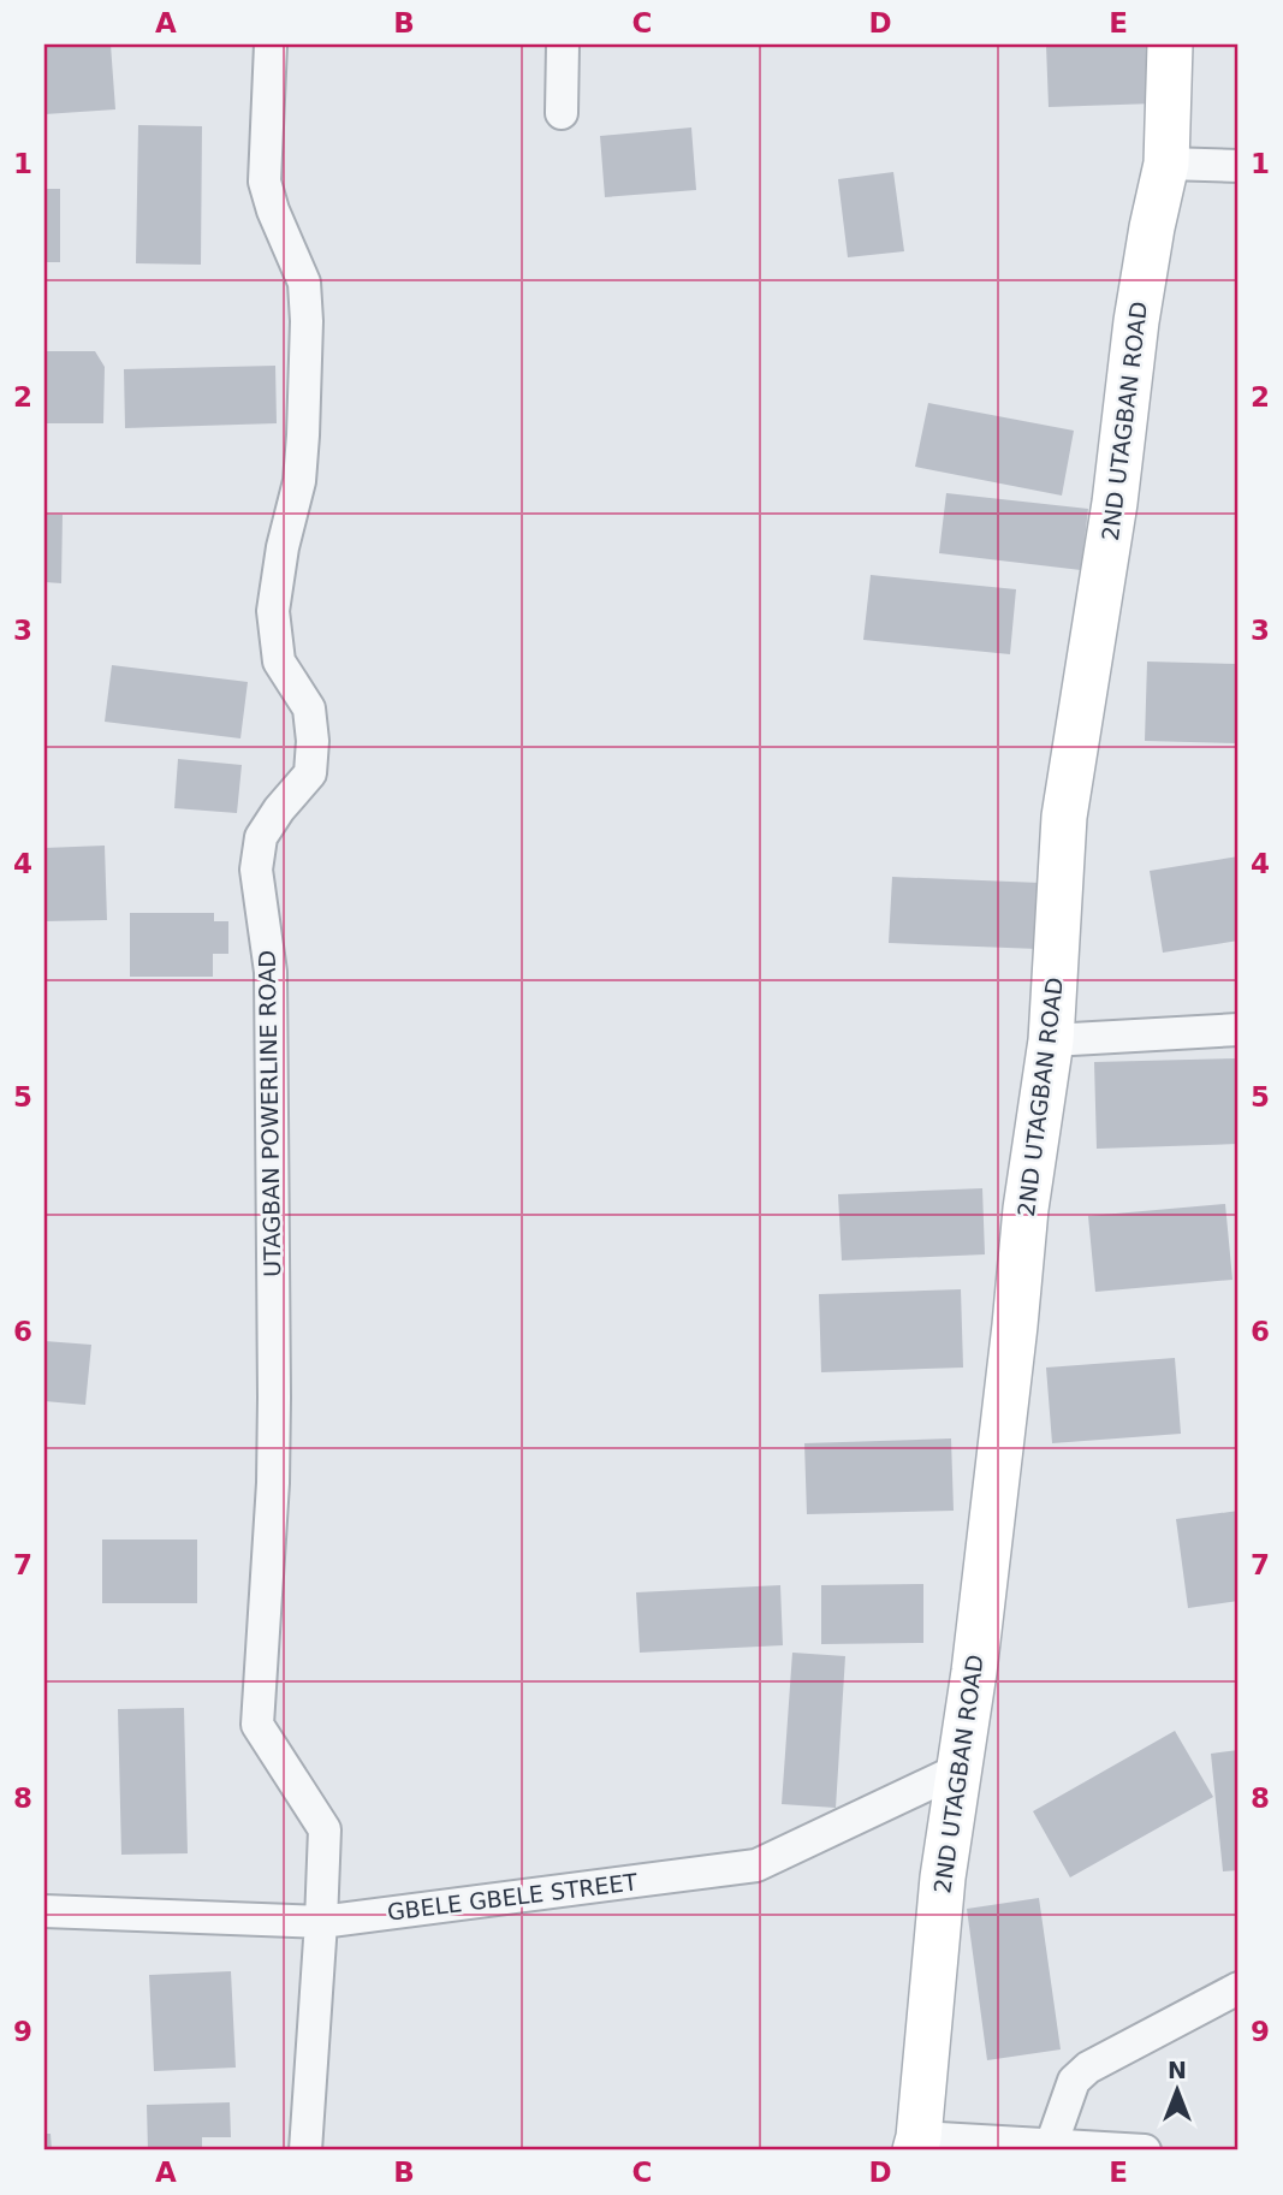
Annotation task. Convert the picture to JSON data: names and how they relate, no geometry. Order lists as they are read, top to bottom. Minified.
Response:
{"streets":{"street":["2ND UTAGBAN ROAD","UTAGBAN POWERLINE ROAD","GBELE GBELE STREET"]},"crossings":[["2ND UTAGBAN ROAD","GBELE GBELE STREET"],["UTAGBAN POWERLINE ROAD","GBELE GBELE STREET"]],"north":"top","grid":{"columns":["A","B","C","D","E"],"rows":["1","2","3","4","5","6","7","8","9"]}}
